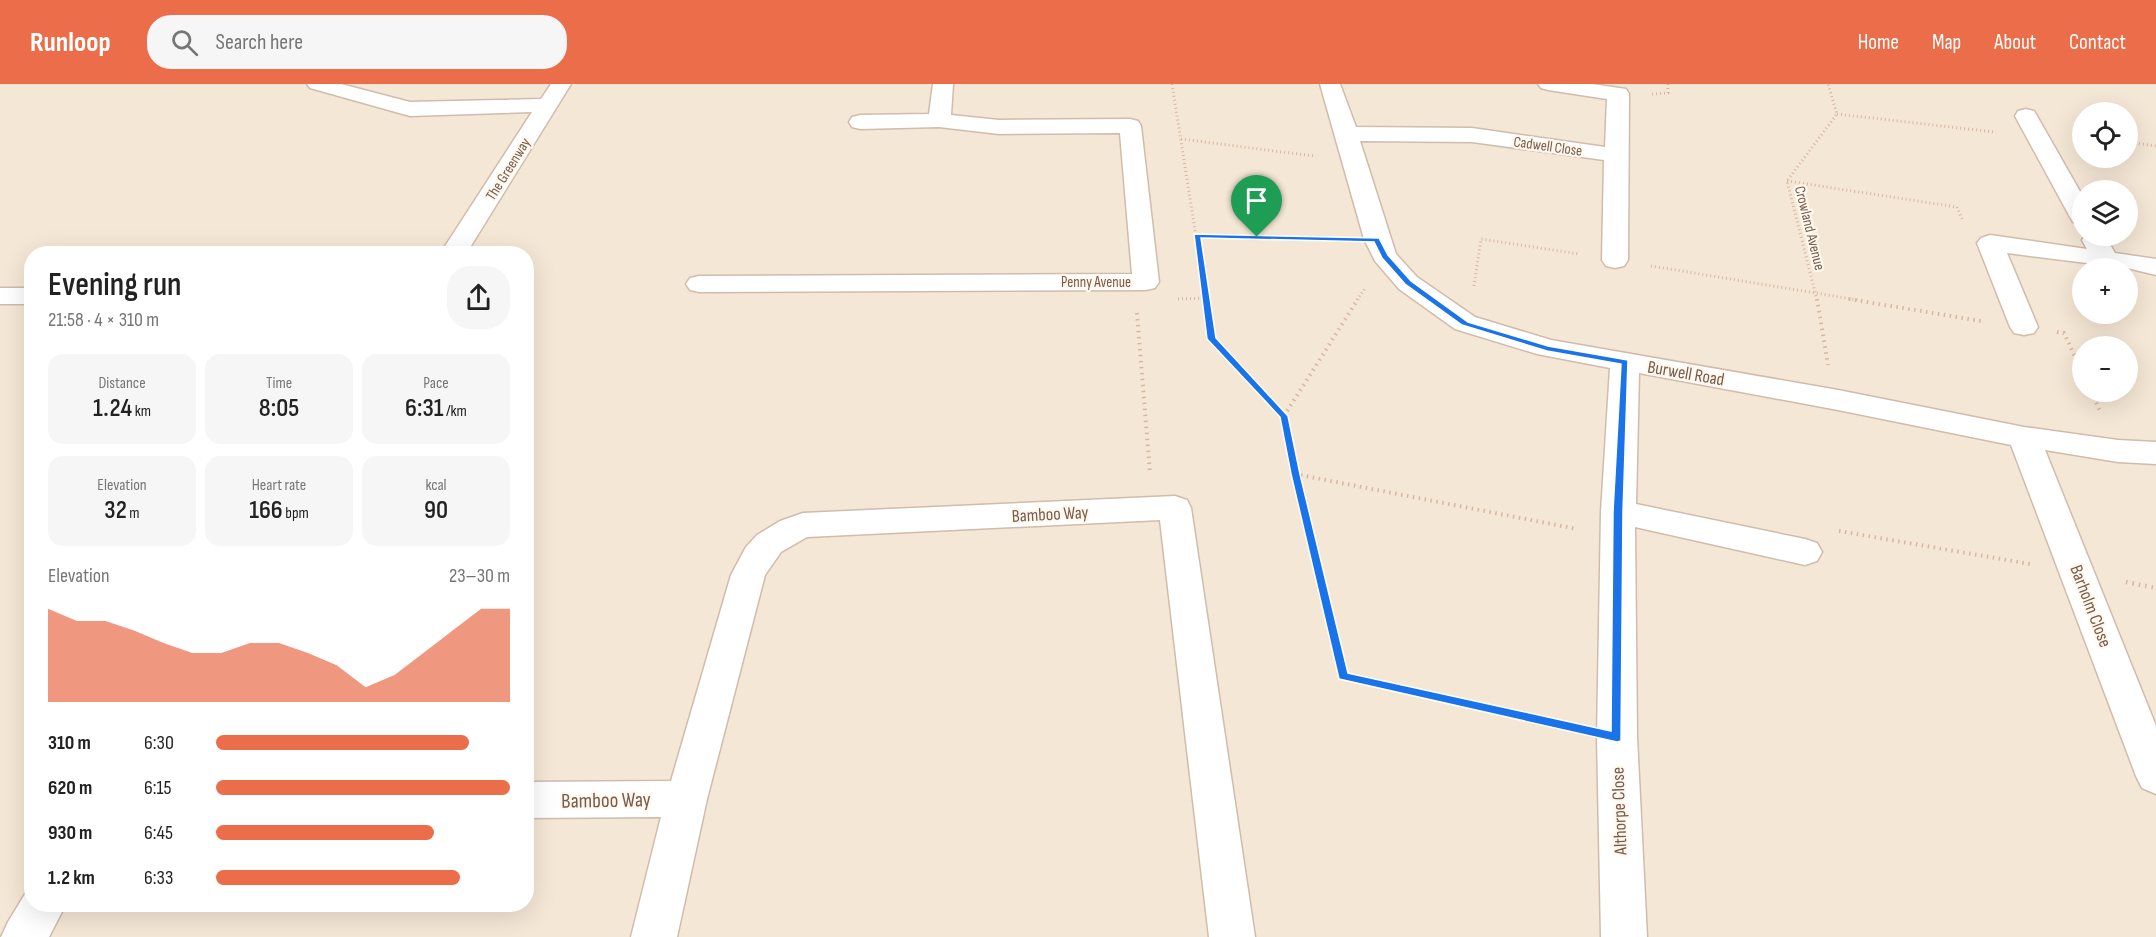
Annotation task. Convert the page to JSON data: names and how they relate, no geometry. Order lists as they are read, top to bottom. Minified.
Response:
{"streets":{"street":["Cadwell Close","The Greenway","Penny Avenue","Burwell Road","Bamboo Way","Barholm Close","Althorpe Close"],"path":["Crowland Avenue"]},"crossings":[["Cadwell Close","Burwell Road"],["Burwell Road","Barholm Close"],["Burwell Road","Althorpe Close"]],"page":{"header":"Runloop","search":"Search here","nav":["Home","Map","About","Contact"],"map_buttons":["+","−"],"heading":["Evening run","21:58 · 4 × 310 m"],"stats":[["Distance","1.24 km"],["Time","8:05"],["Pace","6:31 /km"],["Elevation","32 m"],["Heart rate","166 bpm"],["kcal","90"]],"chart":["Elevation","23–30 m"],"list":[{"name":"310 m","note":"6:30"},{"name":"620 m","note":"6:15"},{"name":"930 m","note":"6:45"},{"name":"1.2 km","note":"6:33"}]}}
